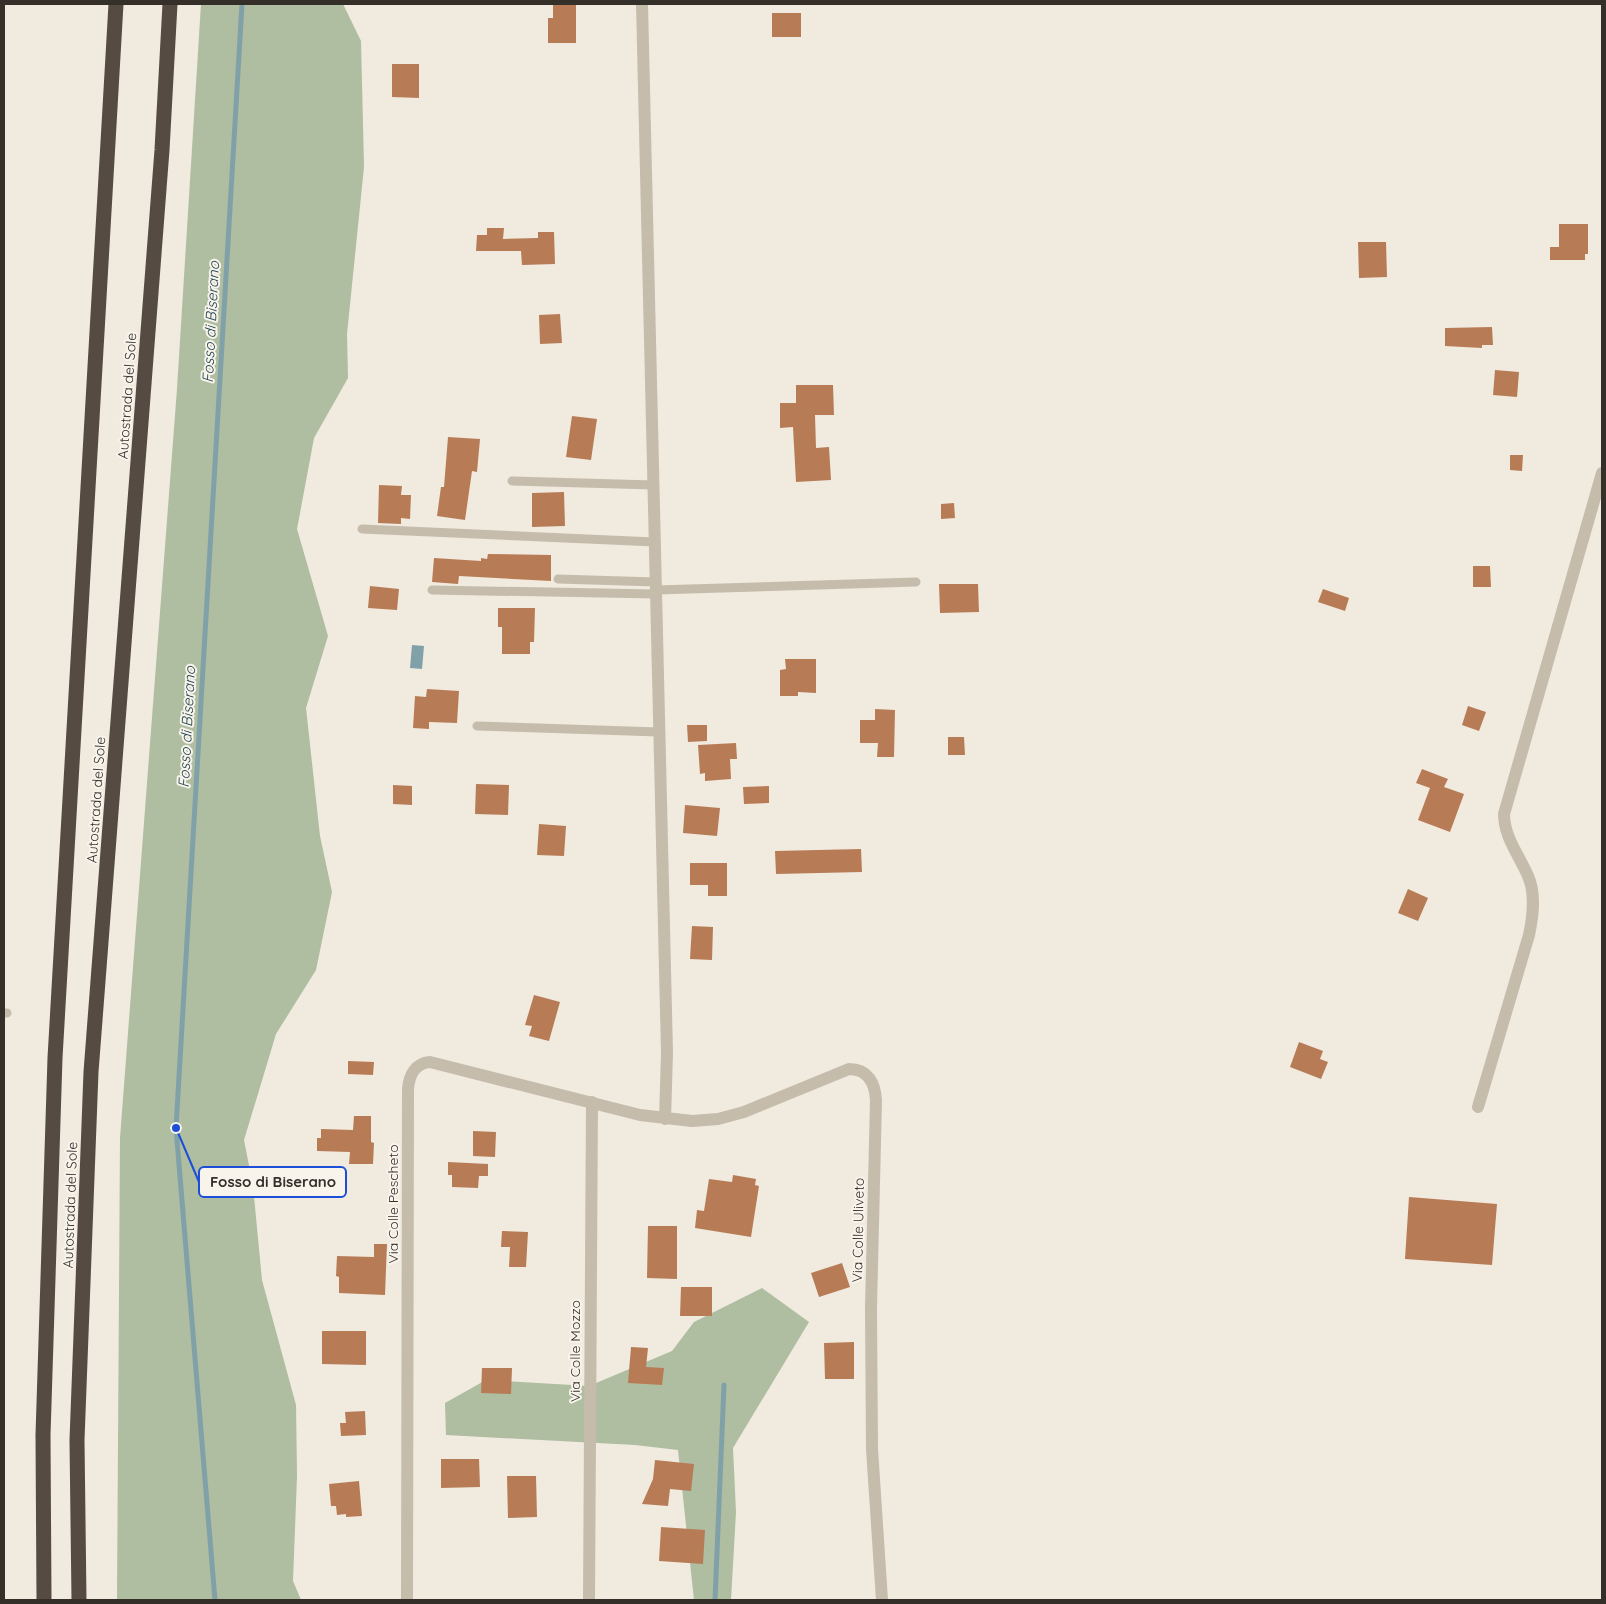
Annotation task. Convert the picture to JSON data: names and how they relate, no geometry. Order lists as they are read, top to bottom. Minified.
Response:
{"streets":{"highway":["Autostrada del Sole"],"street":["Via Colle Pescheto","Via Colle Uliveto","Via Colle Mozzo"]},"crossings":[["Via Colle Pescheto","Via Colle Uliveto"],["Via Colle Pescheto","Via Colle Mozzo"]],"water":["Fosso di Biserano"],"places":["Fosso di Biserano"]}
